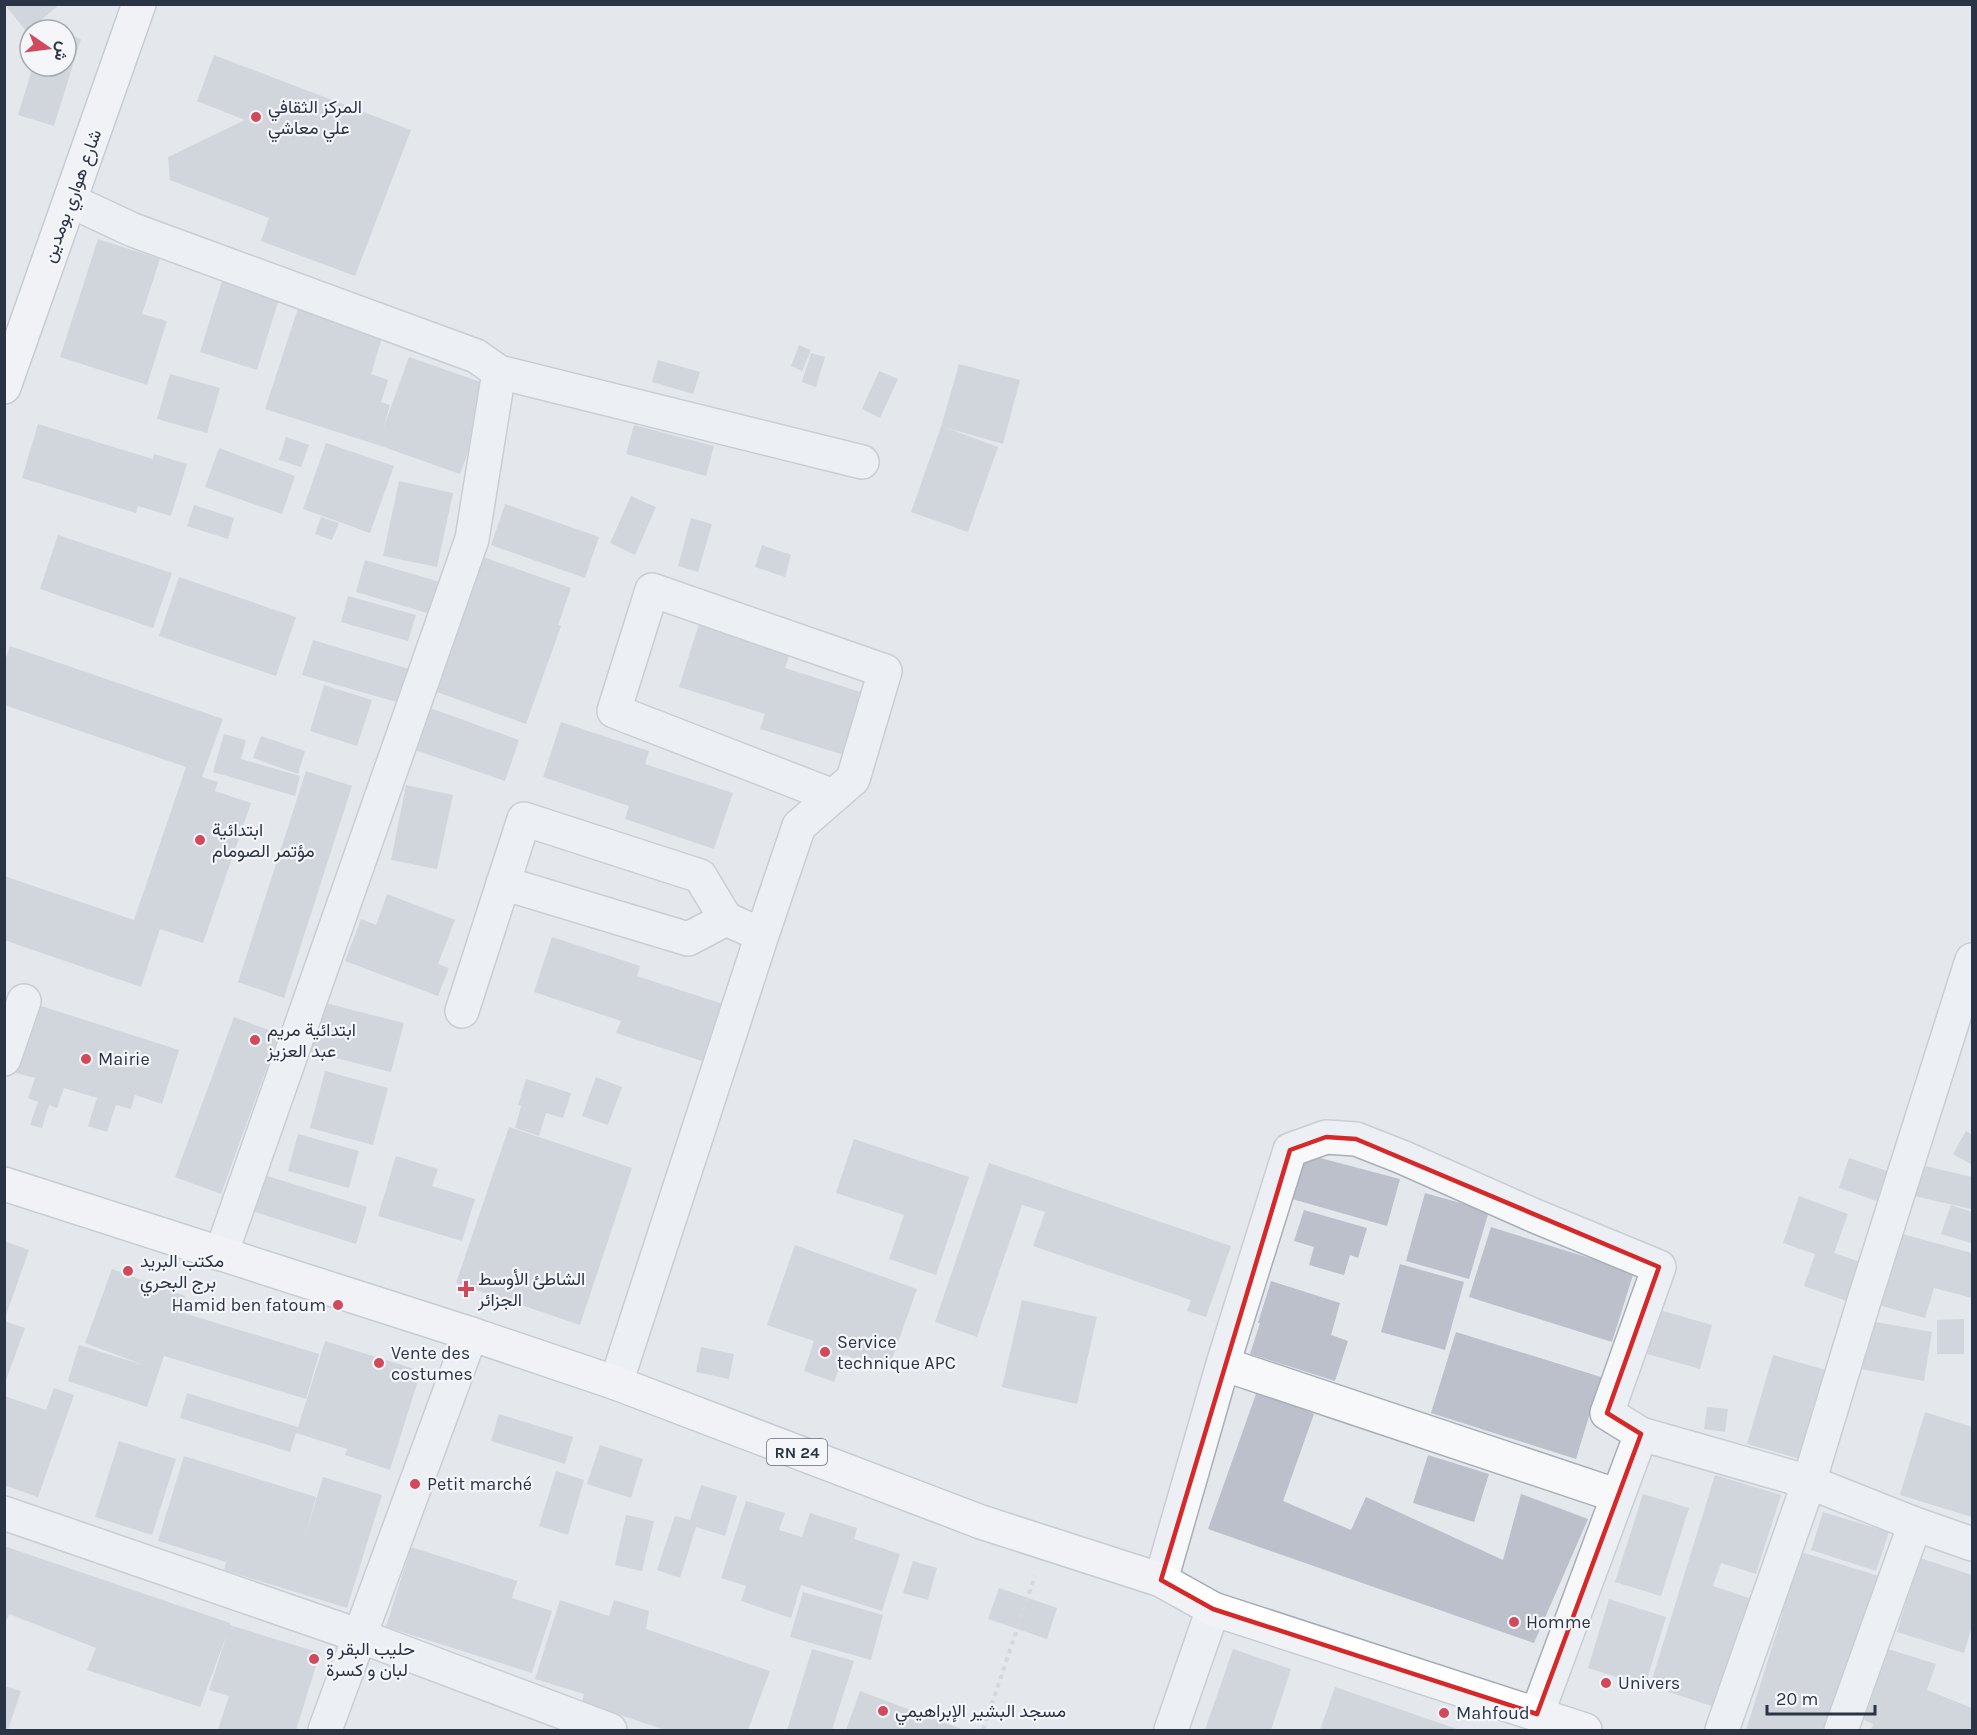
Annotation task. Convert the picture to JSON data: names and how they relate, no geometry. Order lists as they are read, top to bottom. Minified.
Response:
{"streets":{"main road":["شارع هواري بومدين","RN 24"]},"places":{"other":["المركز الثقافي علي معاشي","ابتدائية مؤتمر الصومام","ابتدائية مريم عبد العزيز","Mairie","مكتب البريد برج البحري","Hamid ben fatoum","Service technique APC","Vente des costumes","Petit marché","Homme","حليب البقر و لبان و كسرة","Univers","مسجد البشير الإبراهيمي","Mahfoud"],"health":["الشاطئ الأوسط الجزائر"]},"scale_bar":"20 m","north":"right"}
